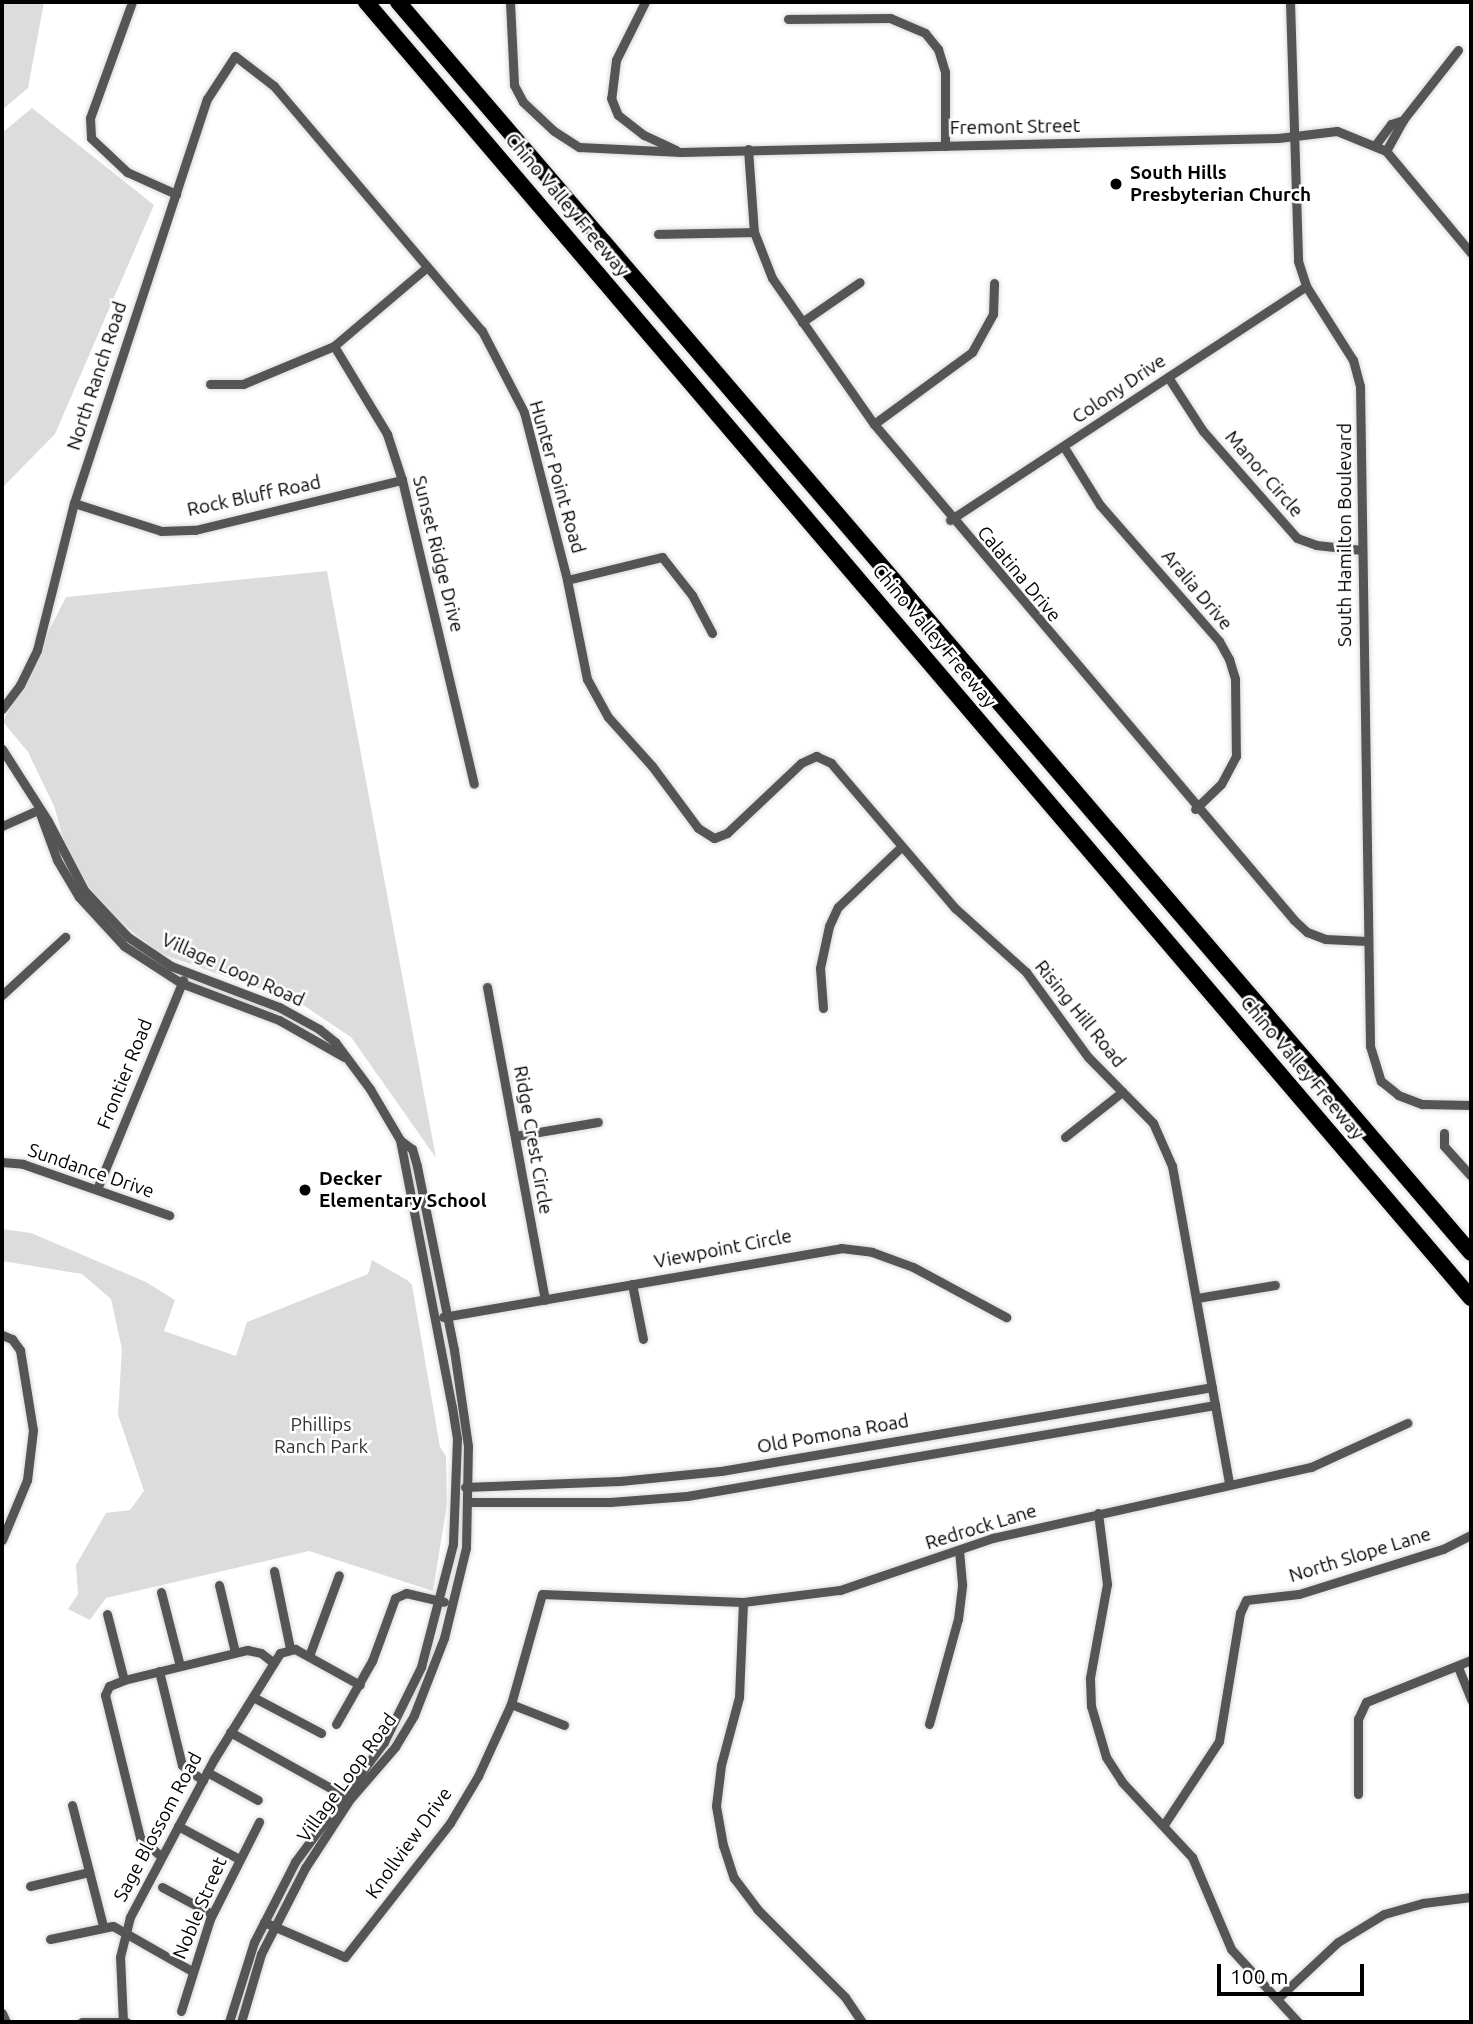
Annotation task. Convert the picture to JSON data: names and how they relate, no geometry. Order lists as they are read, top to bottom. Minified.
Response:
{"streets":{"highway":["Chino Valley Freeway"],"street":["Fremont Street","North Ranch Road","Colony Drive","Manor Circle","Hunter Point Road","Rock Bluff Road","South Hamilton Boulevard","Sunset Ridge Drive","Calatina Drive","Aralia Drive","Village Loop Road","Rising Hill Road","Frontier Road","Ridge Crest Circle","Sundance Drive","Viewpoint Circle","Old Pomona Road","Redrock Lane","North Slope Lane","Sage Blossom Road","Knollview Drive","Noble Street"]},"crossings":[["Fremont Street","South Hamilton Boulevard"],["Fremont Street","Calatina Drive"],["North Ranch Road","Hunter Point Road"],["North Ranch Road","Rock Bluff Road"],["Colony Drive","Manor Circle"],["Colony Drive","South Hamilton Boulevard"],["Colony Drive","Calatina Drive"],["Colony Drive","Aralia Drive"],["Manor Circle","South Hamilton Boulevard"],["Hunter Point Road","Rising Hill Road"],["Rock Bluff Road","Sunset Ridge Drive"],["South Hamilton Boulevard","Calatina Drive"],["Calatina Drive","Aralia Drive"],["Village Loop Road","Frontier Road"],["Village Loop Road","Viewpoint Circle"],["Village Loop Road","Old Pomona Road"],["Village Loop Road","Knollview Drive"],["Rising Hill Road","Old Pomona Road"],["Rising Hill Road","Redrock Lane"],["Frontier Road","Sundance Drive"],["Ridge Crest Circle","Viewpoint Circle"],["Redrock Lane","Knollview Drive"]],"parks":["Phillips Ranch Park"],"places":["South Hills Presbyterian Church","Decker Elementary School"],"scale_bar":"100 m"}
